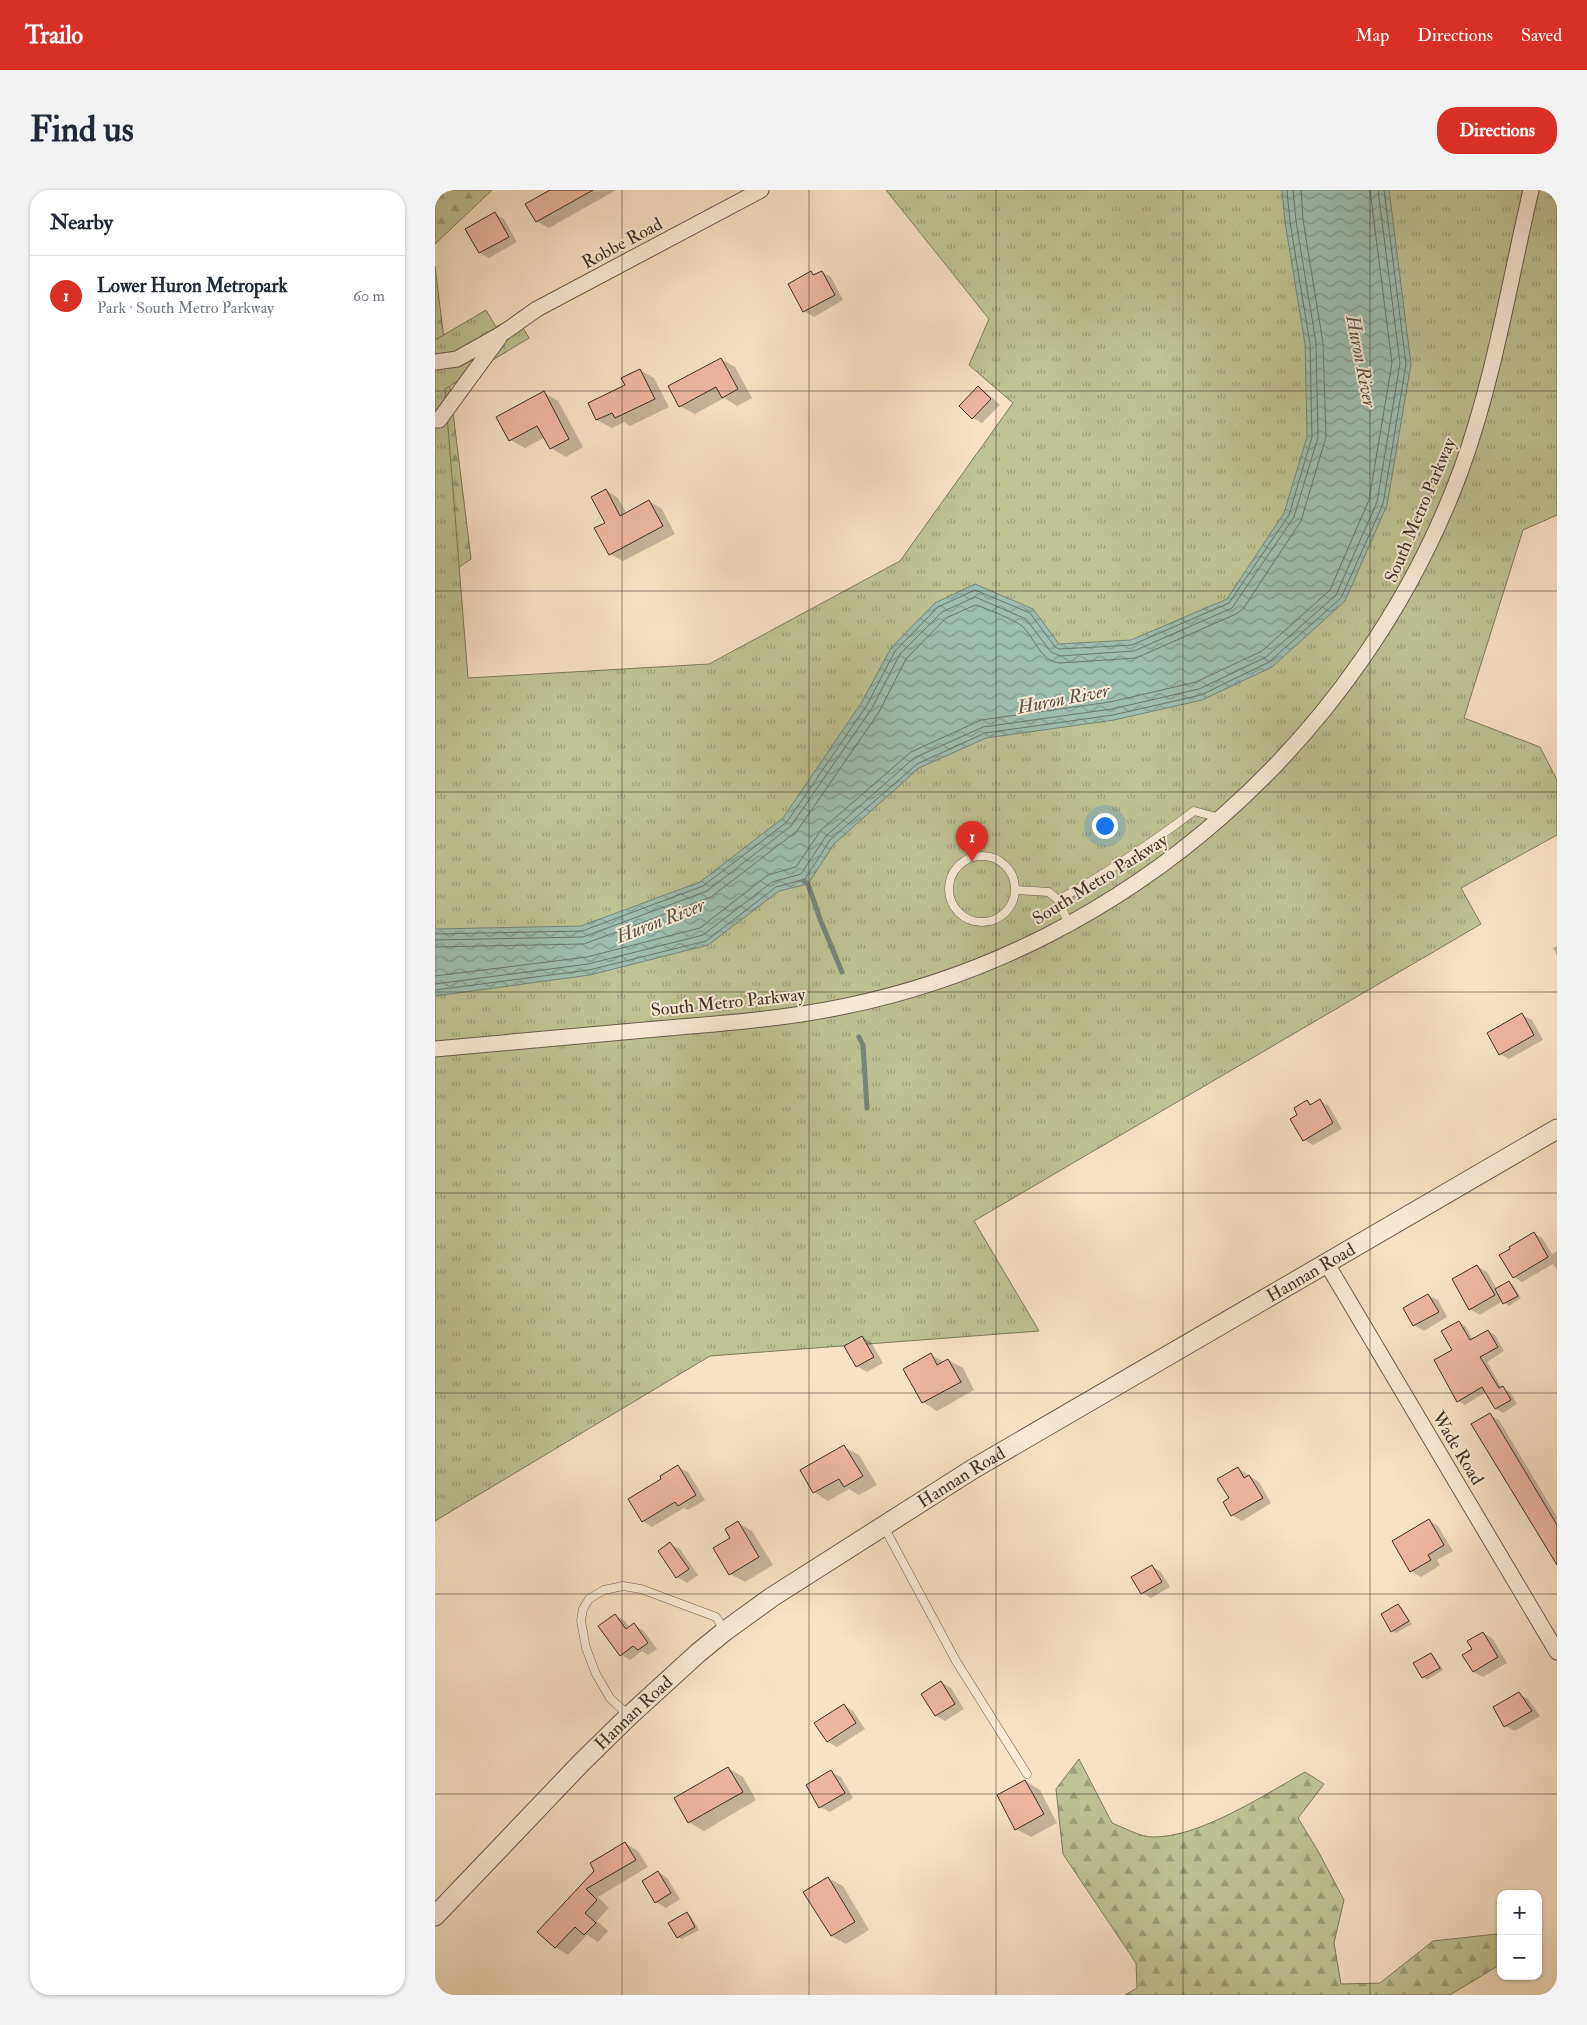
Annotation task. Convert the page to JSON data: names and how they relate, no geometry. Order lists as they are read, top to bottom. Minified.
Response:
{"streets":{"street":["Robbe Road","South Metro Parkway","Hannan Road","Wade Road"]},"crossings":[["Hannan Road","Wade Road"]],"water":["Huron River"],"page":{"header":"Trailo","nav":["Map","Directions","Saved"],"buttons":"Directions","title":"Find us","heading":"Nearby","list":[{"mark":"1","name":"Lower Huron Metropark","note":"Park · South Metro Parkway","value":"60 m"}],"pins":"1","map_buttons":["+","−"]}}
